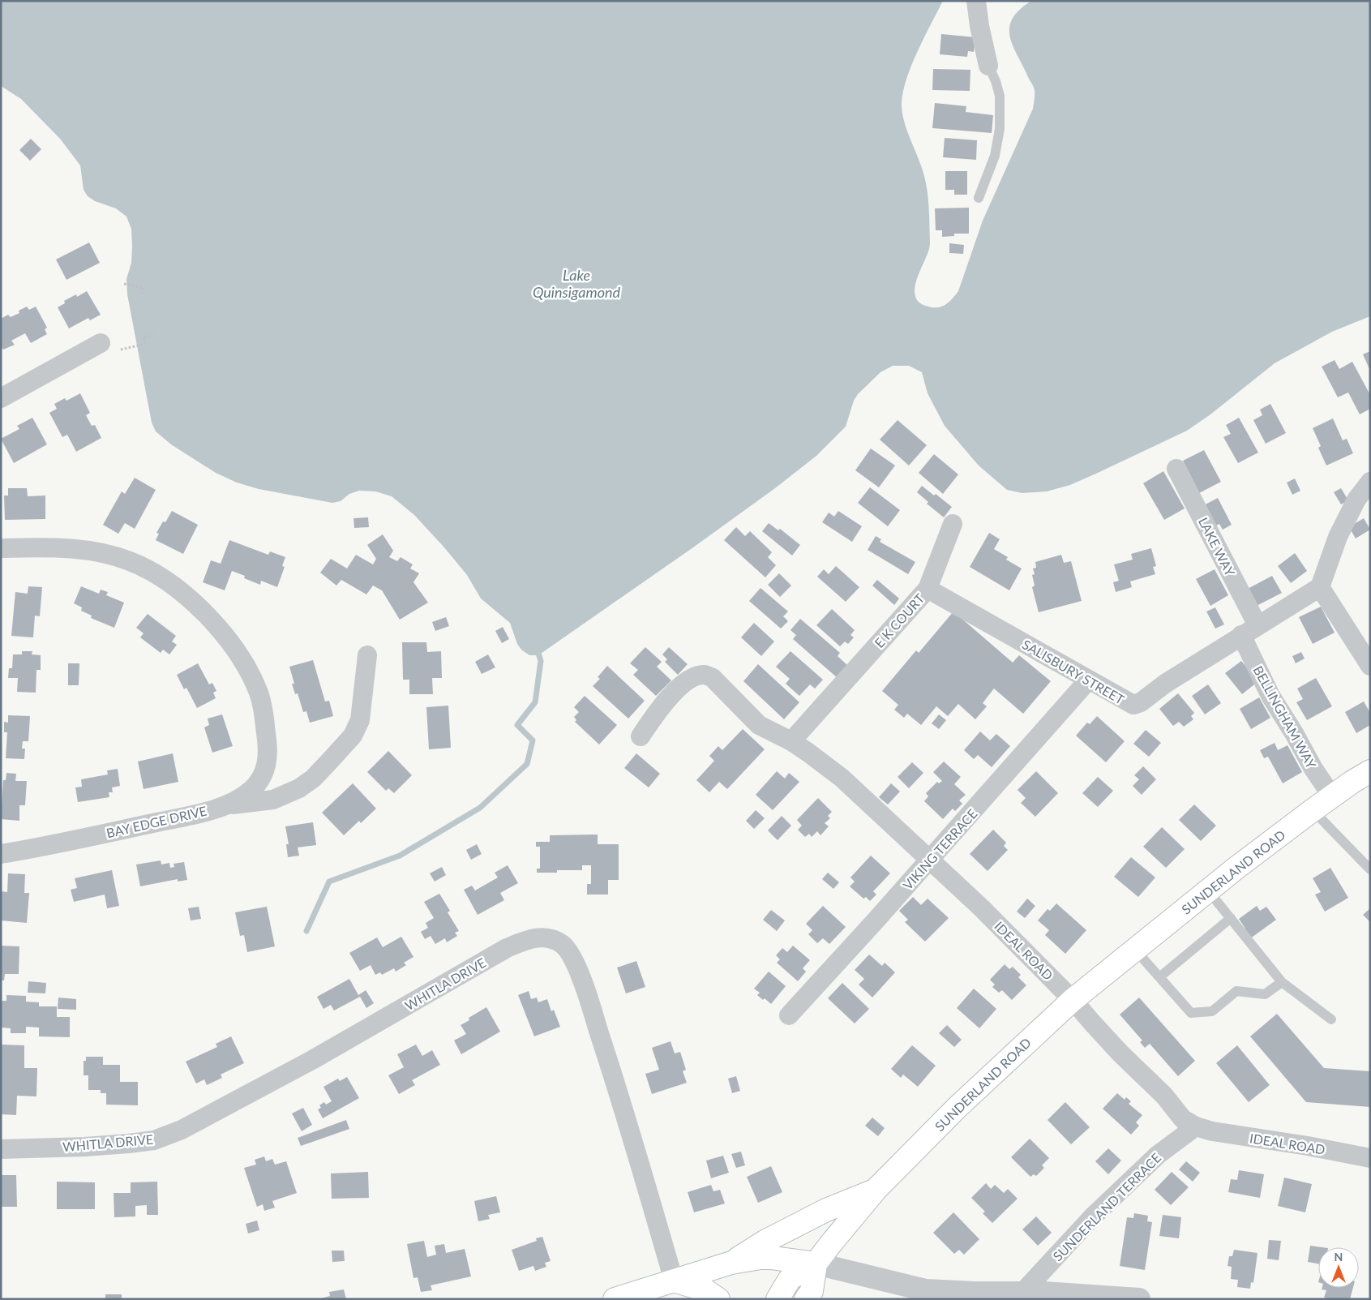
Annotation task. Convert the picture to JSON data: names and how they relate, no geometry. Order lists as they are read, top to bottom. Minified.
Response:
{"streets":{"main road":["SUNDERLAND ROAD"],"street":["LAKE WAY","E K COURT","SALISBURY STREET","BELLINGHAM WAY","BAY EDGE DRIVE","VIKING TERRACE","IDEAL ROAD","WHITLA DRIVE","SUNDERLAND TERRACE"]},"crossings":[["LAKE WAY","SALISBURY STREET"],["LAKE WAY","BELLINGHAM WAY"],["E K COURT","SALISBURY STREET"],["E K COURT","IDEAL ROAD"],["SALISBURY STREET","BELLINGHAM WAY"],["SALISBURY STREET","VIKING TERRACE"],["BELLINGHAM WAY","SUNDERLAND ROAD"],["VIKING TERRACE","IDEAL ROAD"],["SUNDERLAND ROAD","IDEAL ROAD"],["IDEAL ROAD","SUNDERLAND TERRACE"]],"water":["Lake Quinsigamond"],"north":"top"}
